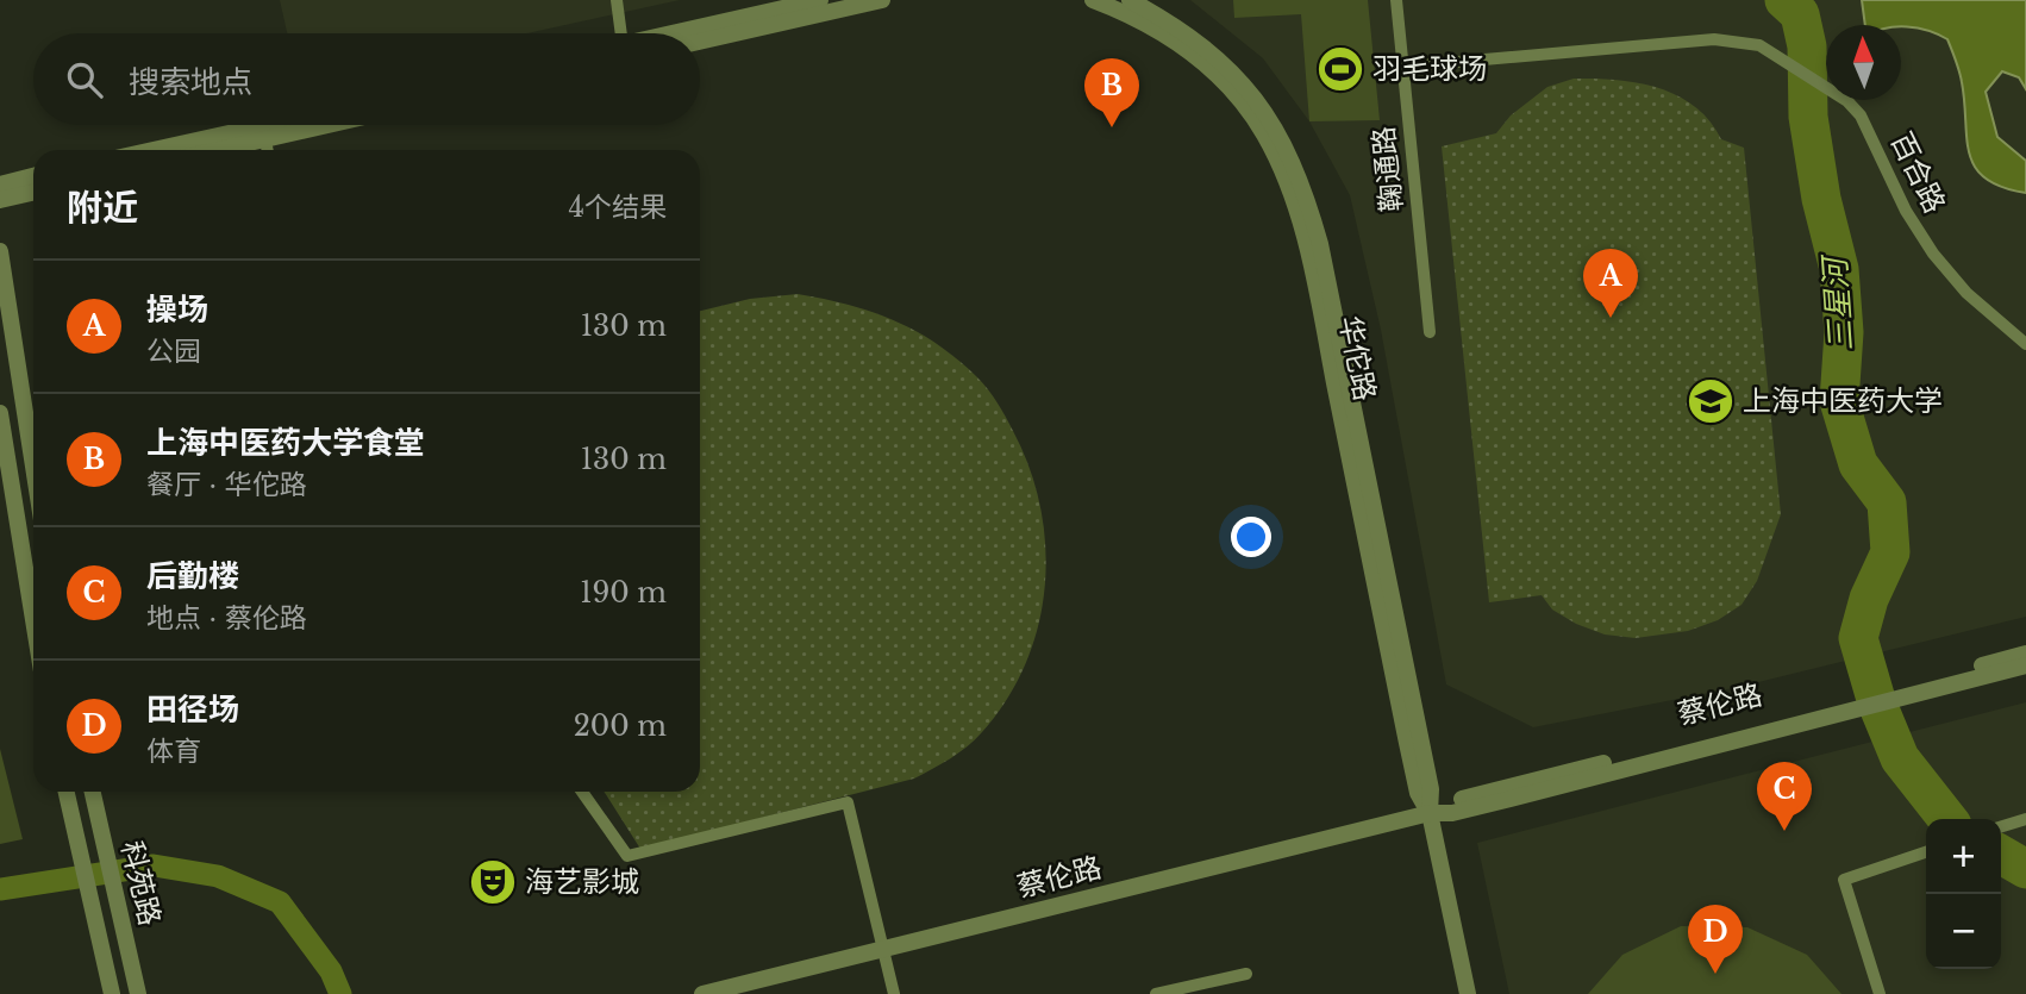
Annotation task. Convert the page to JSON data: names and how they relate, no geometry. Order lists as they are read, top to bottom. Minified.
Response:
{"streets":{"street":["华佗路","蔡伦路","科苑路"],"lane":["鞠通路","百合路"]},"crossings":[["鞠通路","百合路"],["华佗路","蔡伦路"]],"water":["三星河"],"places":{"sports":["羽毛球场"],"school or university":["上海中医药大学"],"theatre":["海艺影城"]},"north":"top","page":{"search":"搜索地点","pins":["B","A","C","D"],"heading":["附近","4个结果"],"list":[{"mark":"A","name":"操场","note":"公园","value":"130 m"},{"mark":"B","name":"上海中医药大学食堂","note":"餐厅 · 华佗路","value":"130 m"},{"mark":"C","name":"后勤楼","note":"地点 · 蔡伦路","value":"190 m"},{"mark":"D","name":"田径场","note":"体育","value":"200 m"}],"map_buttons":["+","−"]}}
